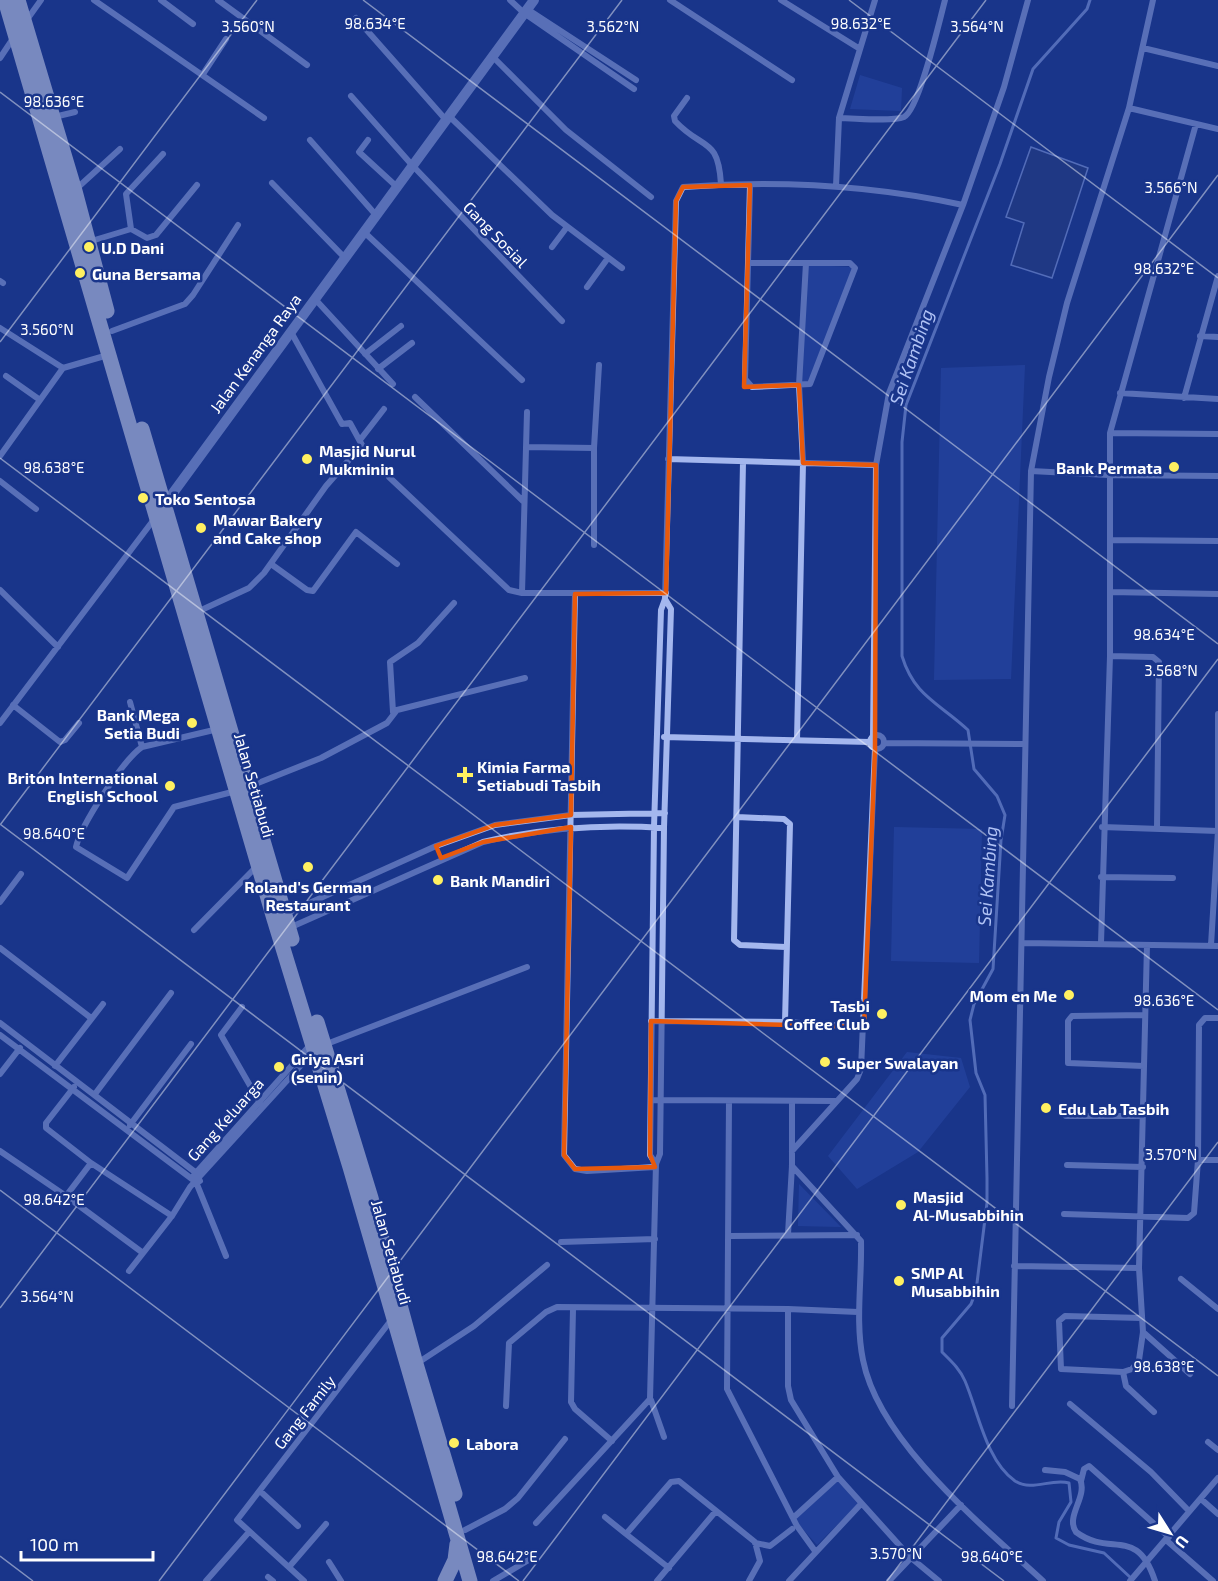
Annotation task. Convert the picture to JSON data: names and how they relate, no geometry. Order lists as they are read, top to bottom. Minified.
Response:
{"streets":{"main road":["Jalan Setiabudi"],"street":["Gang Sosial","Jalan Kenanga Raya","Gang Keluarga","Gang Family"]},"crossings":[["Gang Sosial","Jalan Kenanga Raya"],["Jalan Kenanga Raya","Jalan Setiabudi"],["Jalan Setiabudi","Gang Keluarga"],["Jalan Setiabudi","Gang Family"]],"water":["Sei Kambing"],"places":{"other":["U.D Dani","Guna Bersama","Masjid Nurul Mukminin","Bank Permata","Toko Sentosa","Mawar Bakery and Cake shop","Bank Mega Setia Budi","Briton International English School","Roland's German Restaurant","Bank Mandiri","Mom en Me","Tasbi Coffee Club","Super Swalayan","Griya Asri (senin)","Edu Lab Tasbih","Masjid Al-Musabbihin","SMP Al Musabbihin","Labora"],"health":["Kimia Farma Setiabudi Tasbih"]},"scale_bar":"100 m","north":"bottom right","coordinates":["98.634°E","98.632°E","3.560°N","3.562°N","3.564°N","98.636°E","3.566°N","98.638°E","3.568°N","98.640°E","3.570°N","98.642°E"]}
